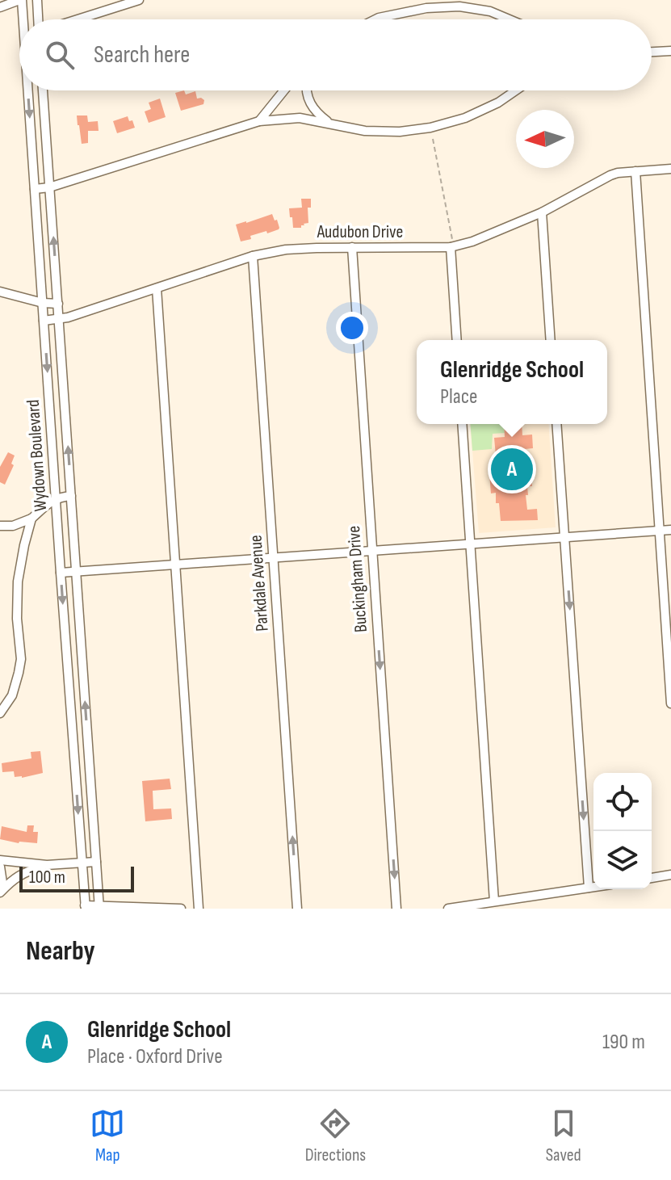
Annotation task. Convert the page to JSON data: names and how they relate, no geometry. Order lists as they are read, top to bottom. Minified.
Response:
{"streets":{"street":["Audubon Drive","Wydown Boulevard","Buckingham Drive","Parkdale Avenue"]},"crossings":[["Audubon Drive","Wydown Boulevard"],["Audubon Drive","Buckingham Drive"],["Audubon Drive","Parkdale Avenue"]],"one_way":["Buckingham Drive","Parkdale Avenue"],"scale_bar":"100 m","north":"left","page":{"search":"Search here","popup":["Glenridge School","Place"],"pins":"A","scale":"100 m","heading":"Nearby","list":[{"mark":"A","name":"Glenridge School","note":"Place · Oxford Drive","value":"190 m"}],"nav":["Map","Directions","Saved"]}}
